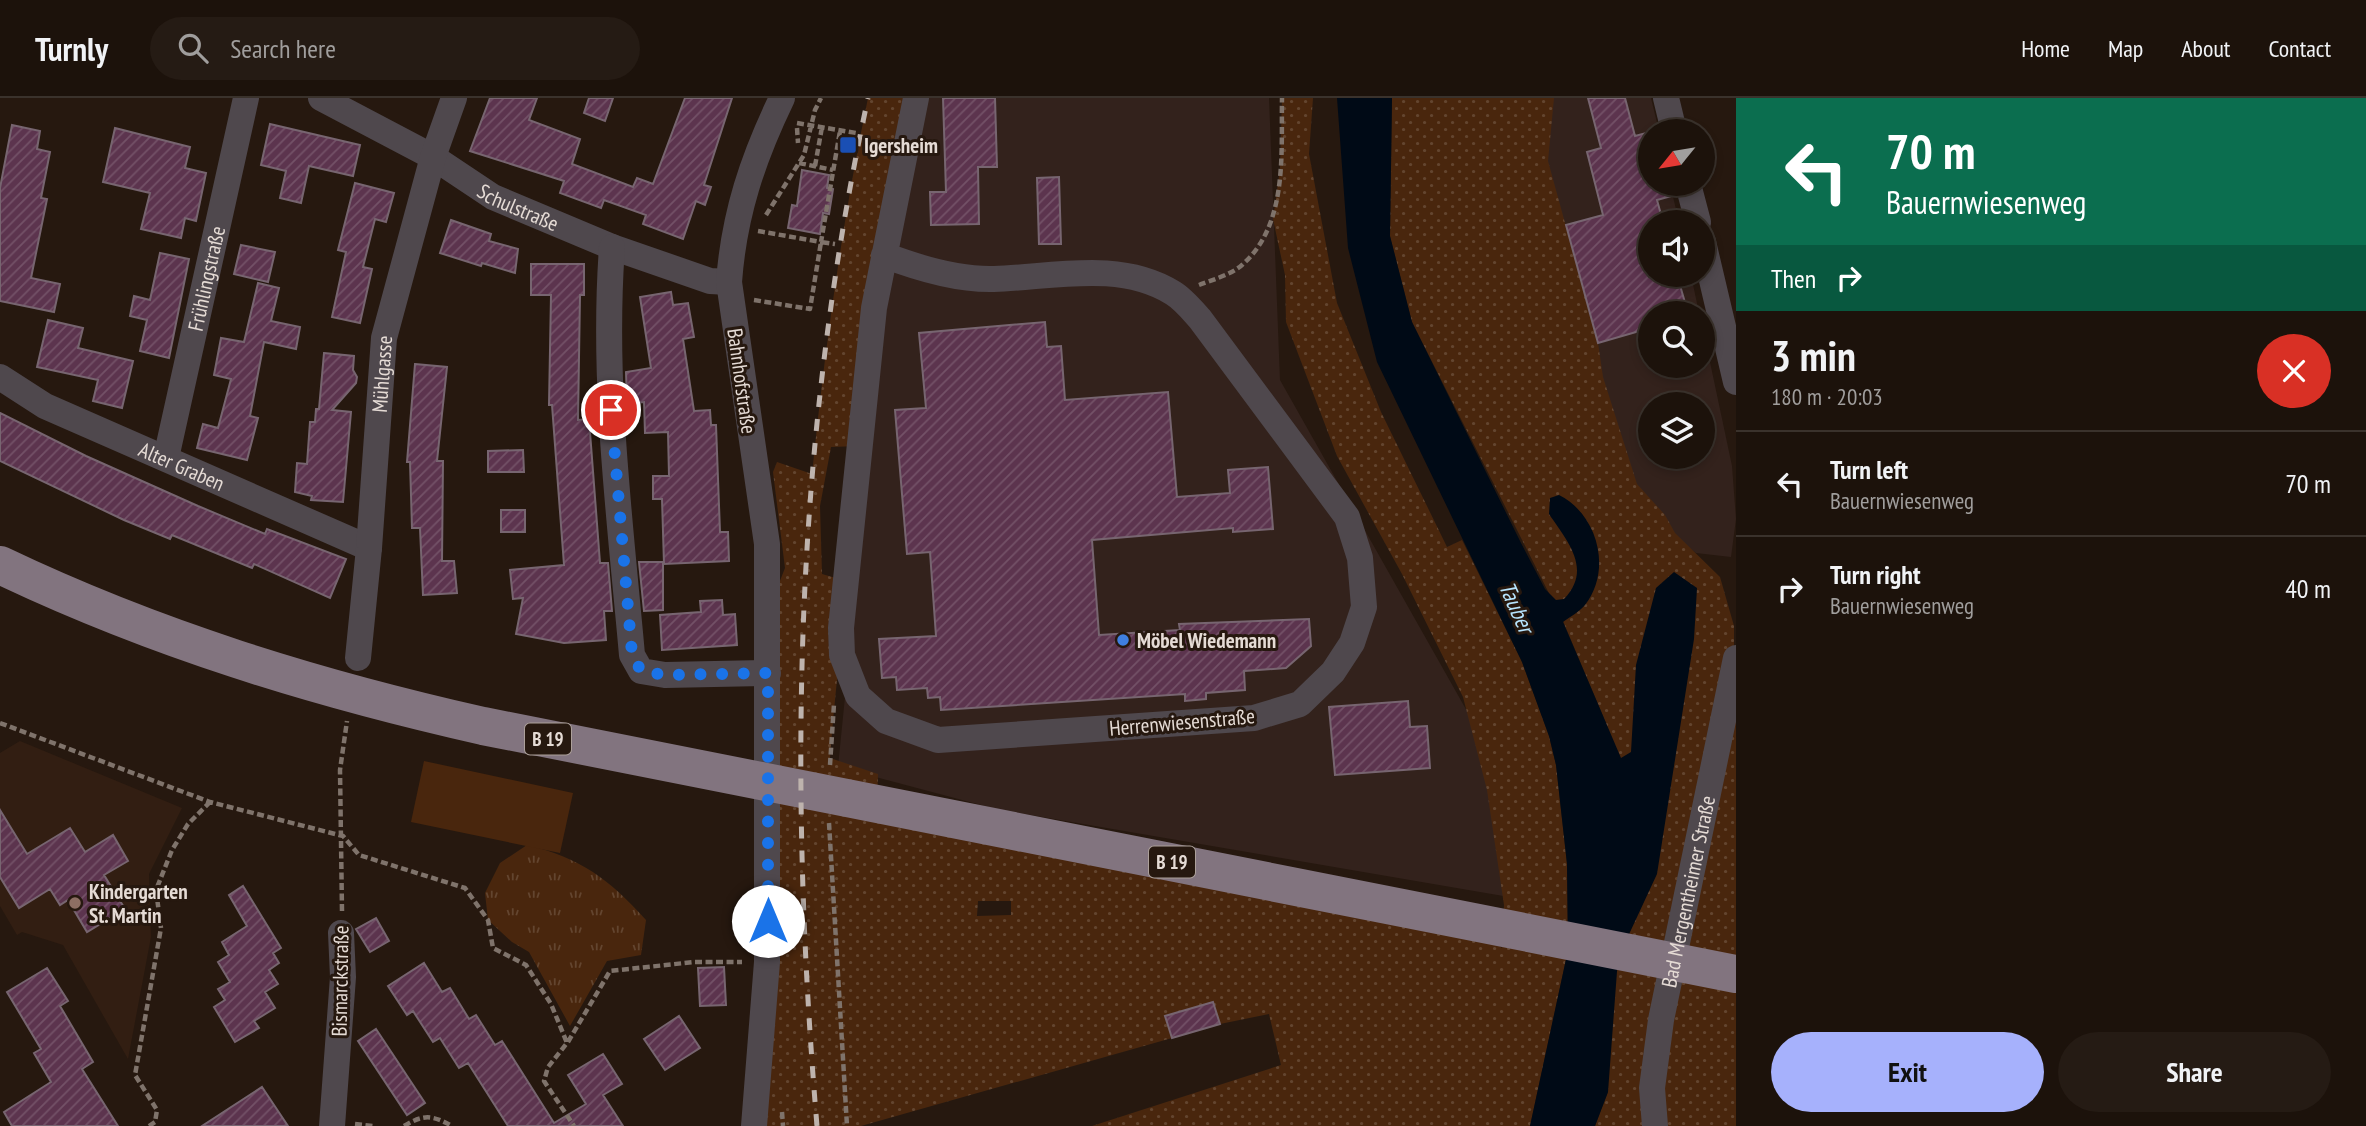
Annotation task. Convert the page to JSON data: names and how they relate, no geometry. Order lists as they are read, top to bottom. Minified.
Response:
{"streets":{"main road":["B 19"],"street":["Schulstraße","Frühlingstraße","Mühlgasse","Bahnhofstraße","Alter Graben","Herrenwiesenstraße","Bad Mergentheimer Straße","Bismarckstraße"]},"crossings":[["Schulstraße","Mühlgasse"],["Schulstraße","Bahnhofstraße"],["Frühlingstraße","Alter Graben"],["Mühlgasse","Alter Graben"]],"water":["Tauber"],"places":{"transit":["Igersheim"],"other":["Möbel Wiedemann","Kindergarten St. Martin"]},"north":"bottom left","page":{"header":"Turnly","search":"Search here","nav":["Home","Map","About","Contact"],"turn":["70 m","Bauernwiesenweg"],"then":"Then","heading":["3 min","180 m · 20:03"],"list":[{"name":"Turn left","note":"Bauernwiesenweg","value":"70 m"},{"name":"Turn right","note":"Bauernwiesenweg","value":"40 m"}],"buttons":["Exit","Share"]}}
